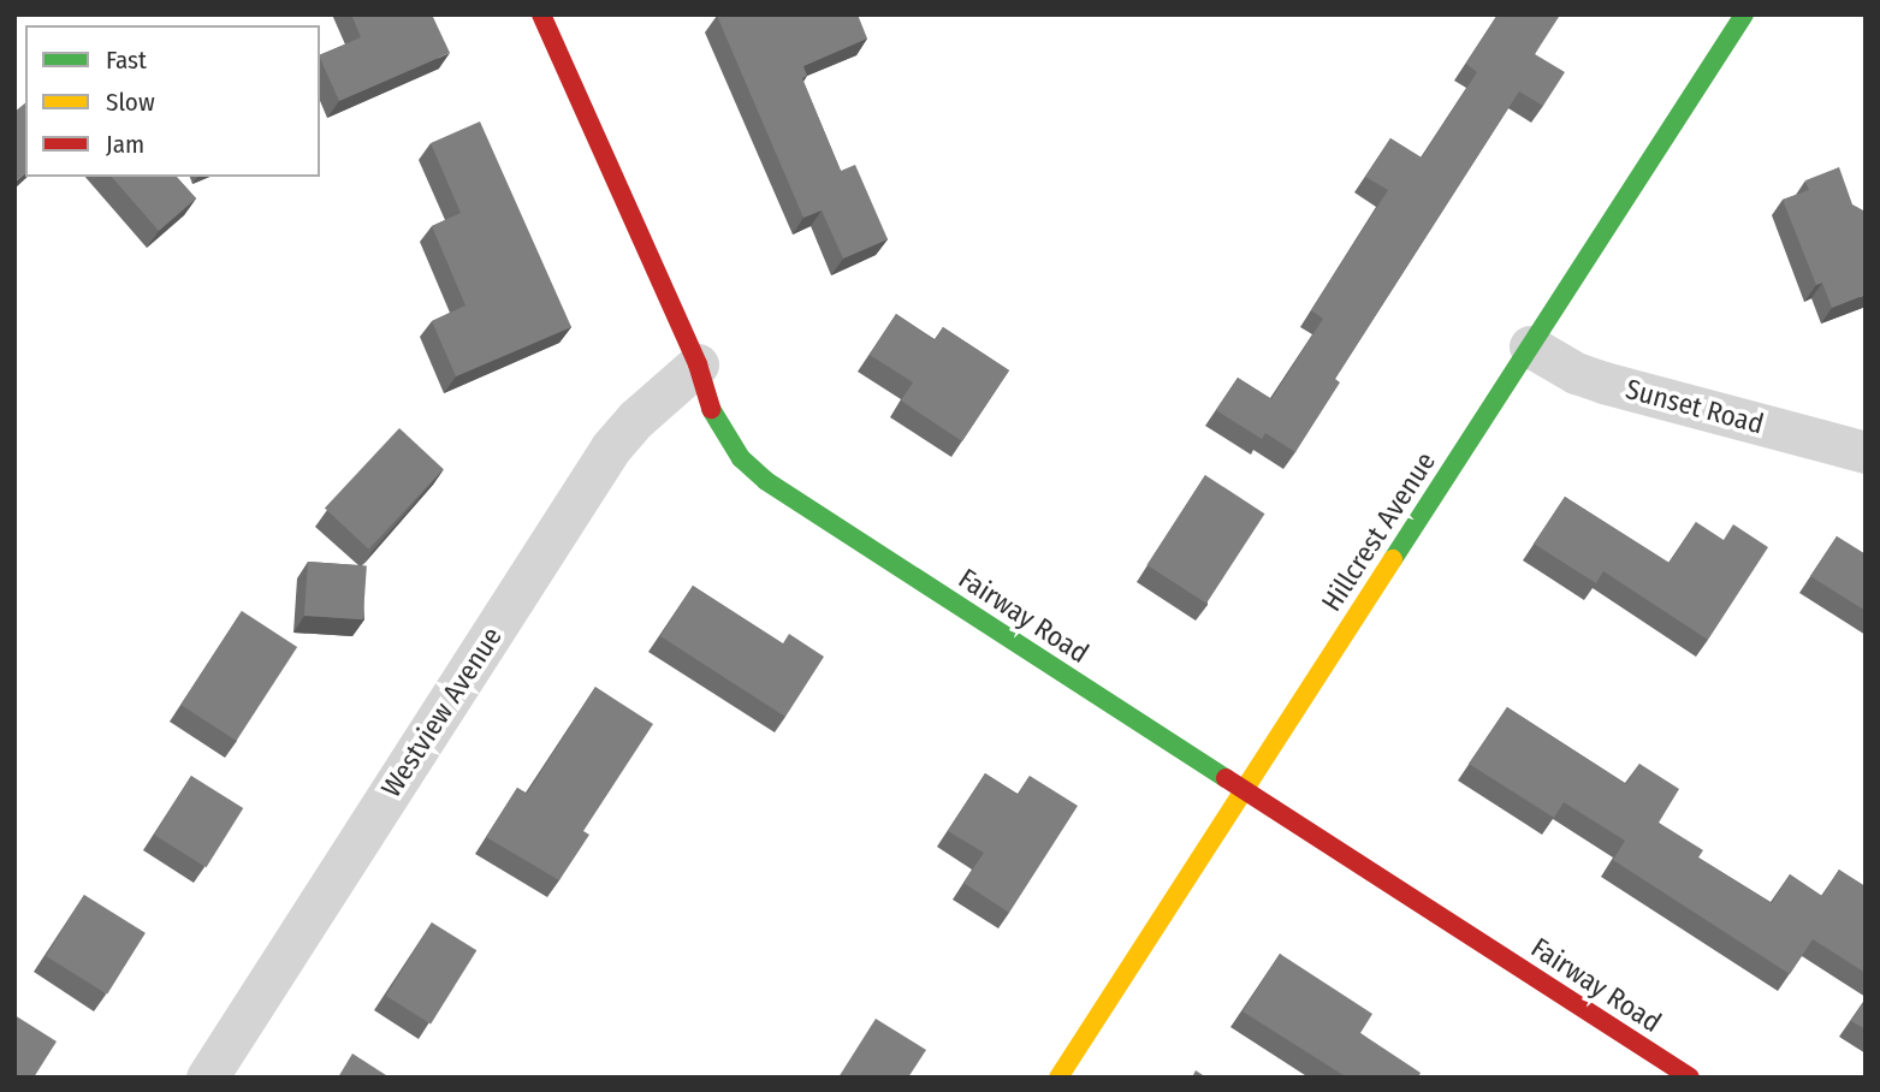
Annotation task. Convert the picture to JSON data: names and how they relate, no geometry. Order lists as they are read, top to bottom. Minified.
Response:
{"streets":{"street":["Sunset Road","Hillcrest Avenue","Fairway Road","Westview Avenue"]},"crossings":[["Sunset Road","Hillcrest Avenue"],["Hillcrest Avenue","Fairway Road"],["Fairway Road","Westview Avenue"]],"legend":["Fast","Slow","Jam"]}
